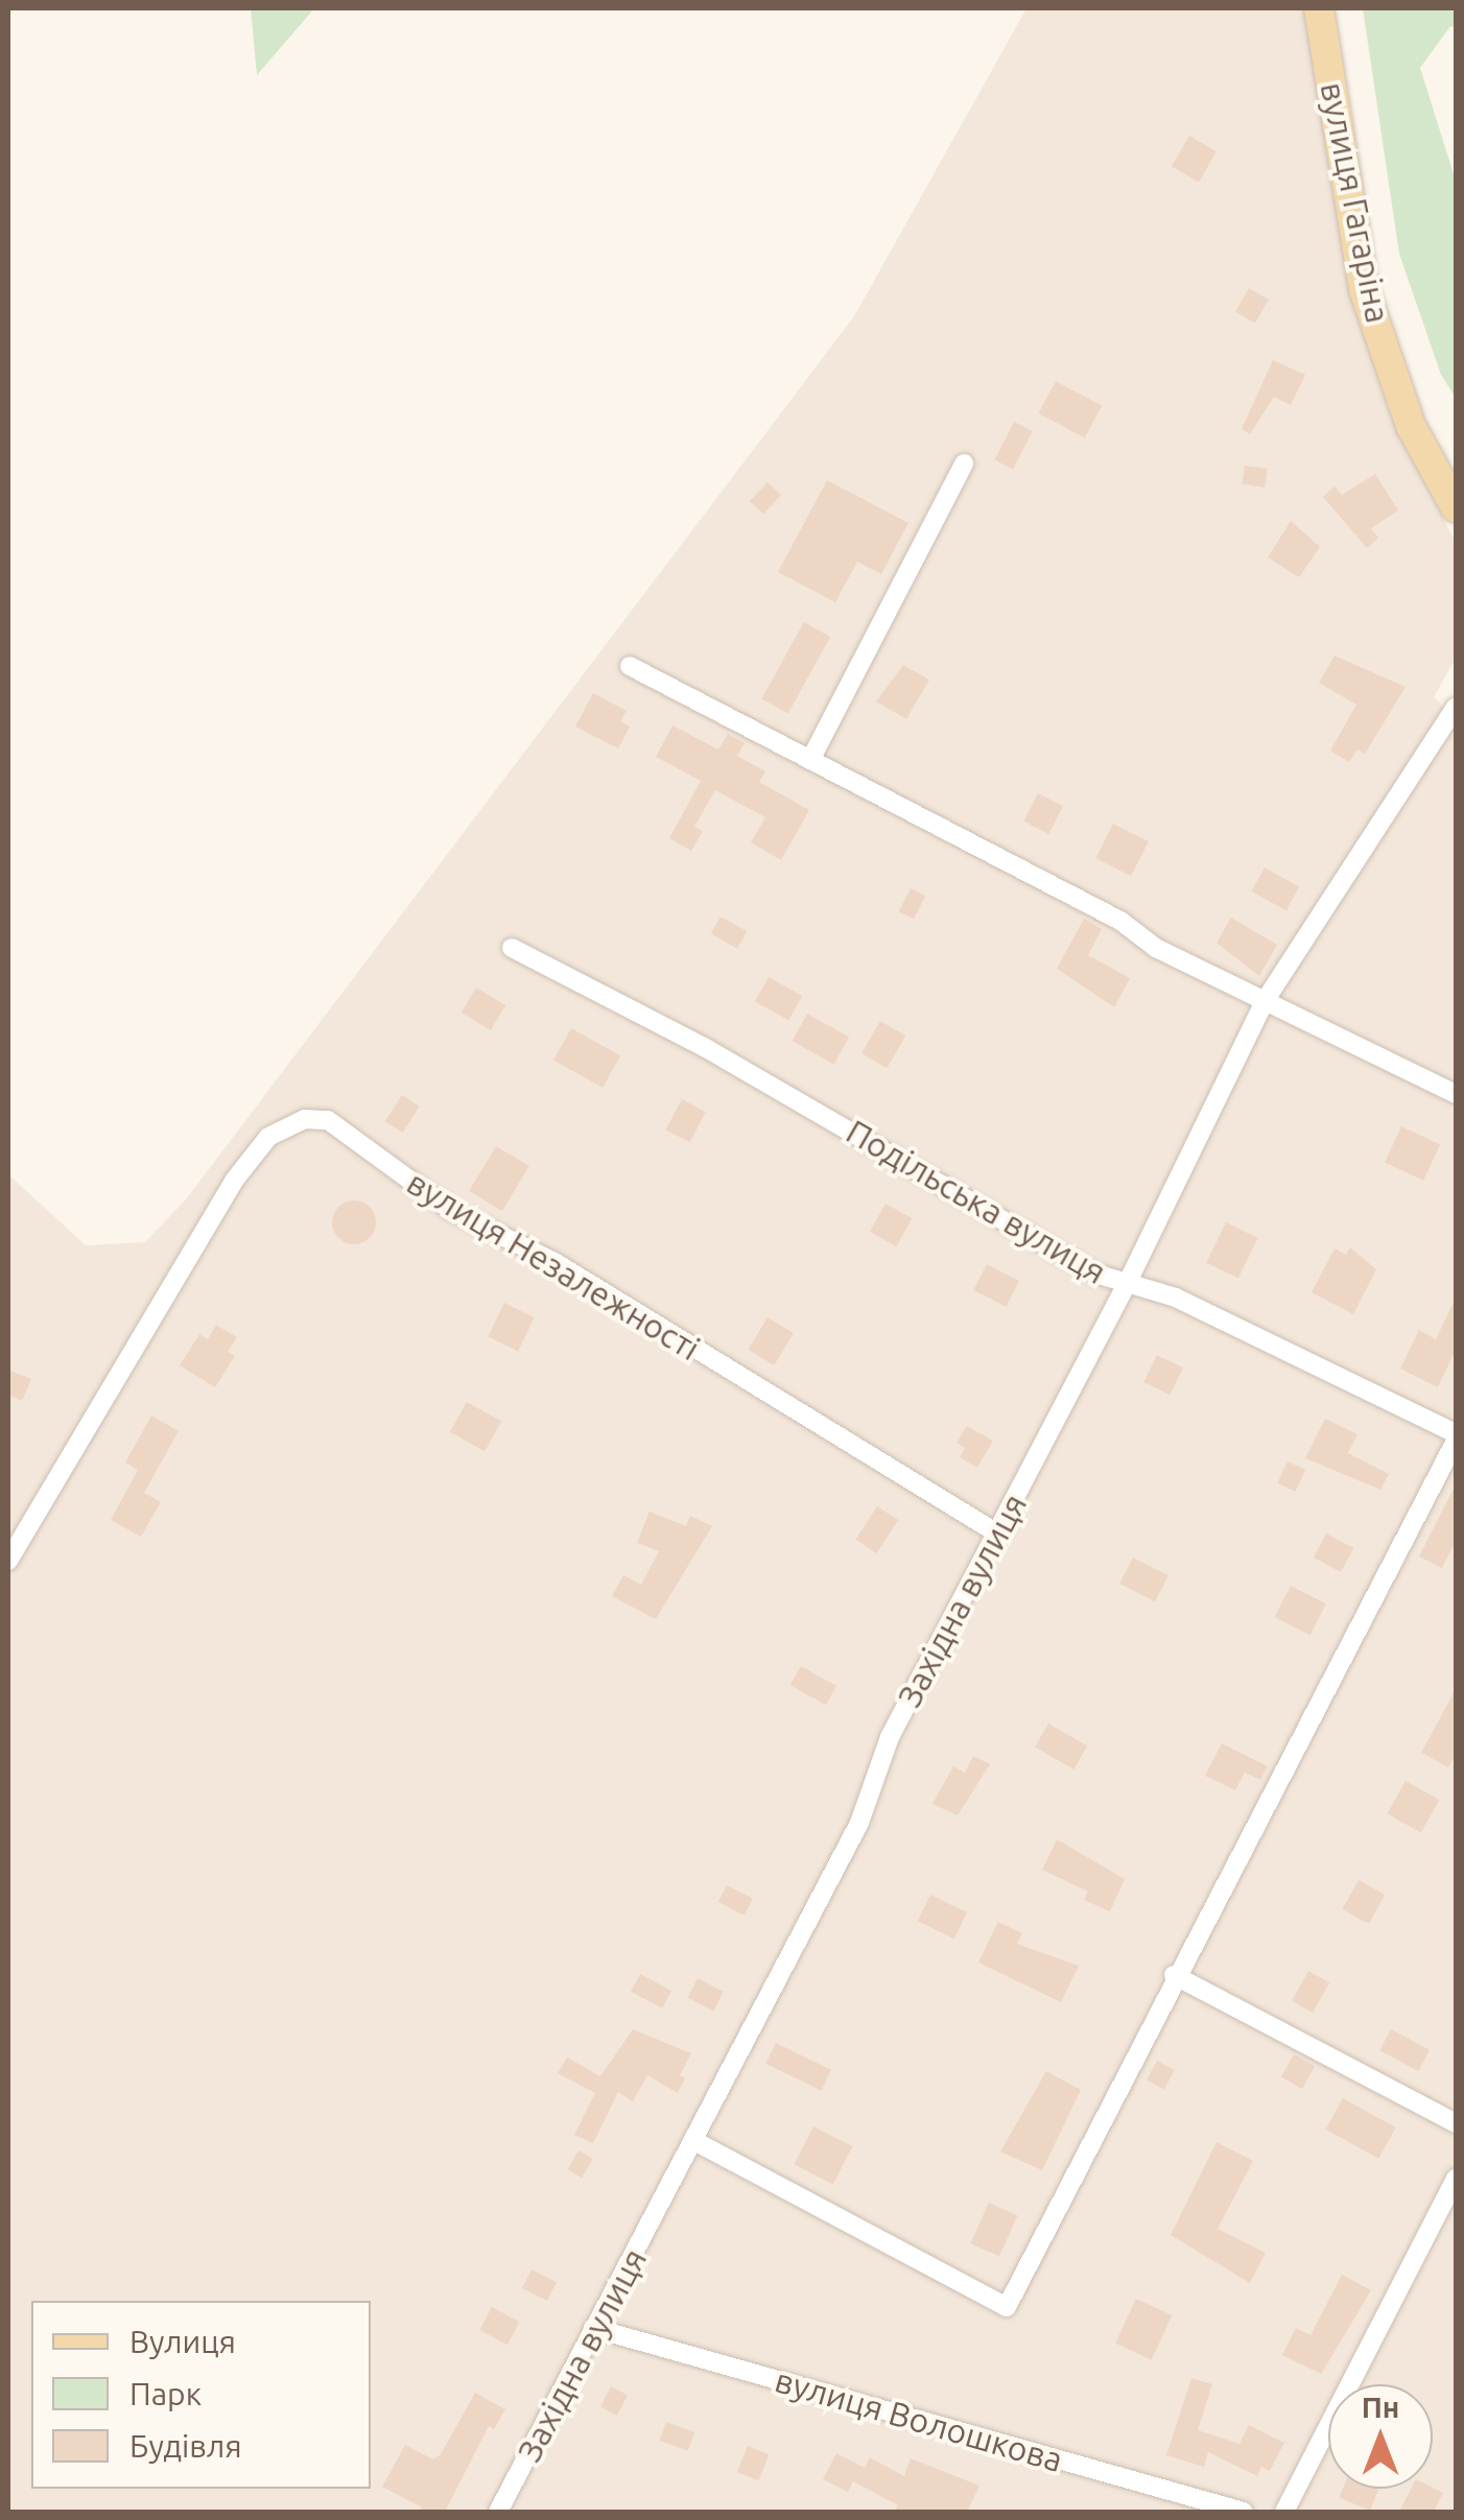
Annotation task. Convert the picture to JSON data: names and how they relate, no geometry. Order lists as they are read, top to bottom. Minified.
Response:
{"streets":{"main road":["вулиця Гагаріна"],"street":["Подільська вулиця","вулиця Незалежності","Західна вулиця","вулиця Волошкова"]},"crossings":[["Подільська вулиця","Західна вулиця"],["вулиця Незалежності","Західна вулиця"],["Західна вулиця","вулиця Волошкова"]],"legend":["Вулиця","Парк","Будівля"],"north":"top"}
